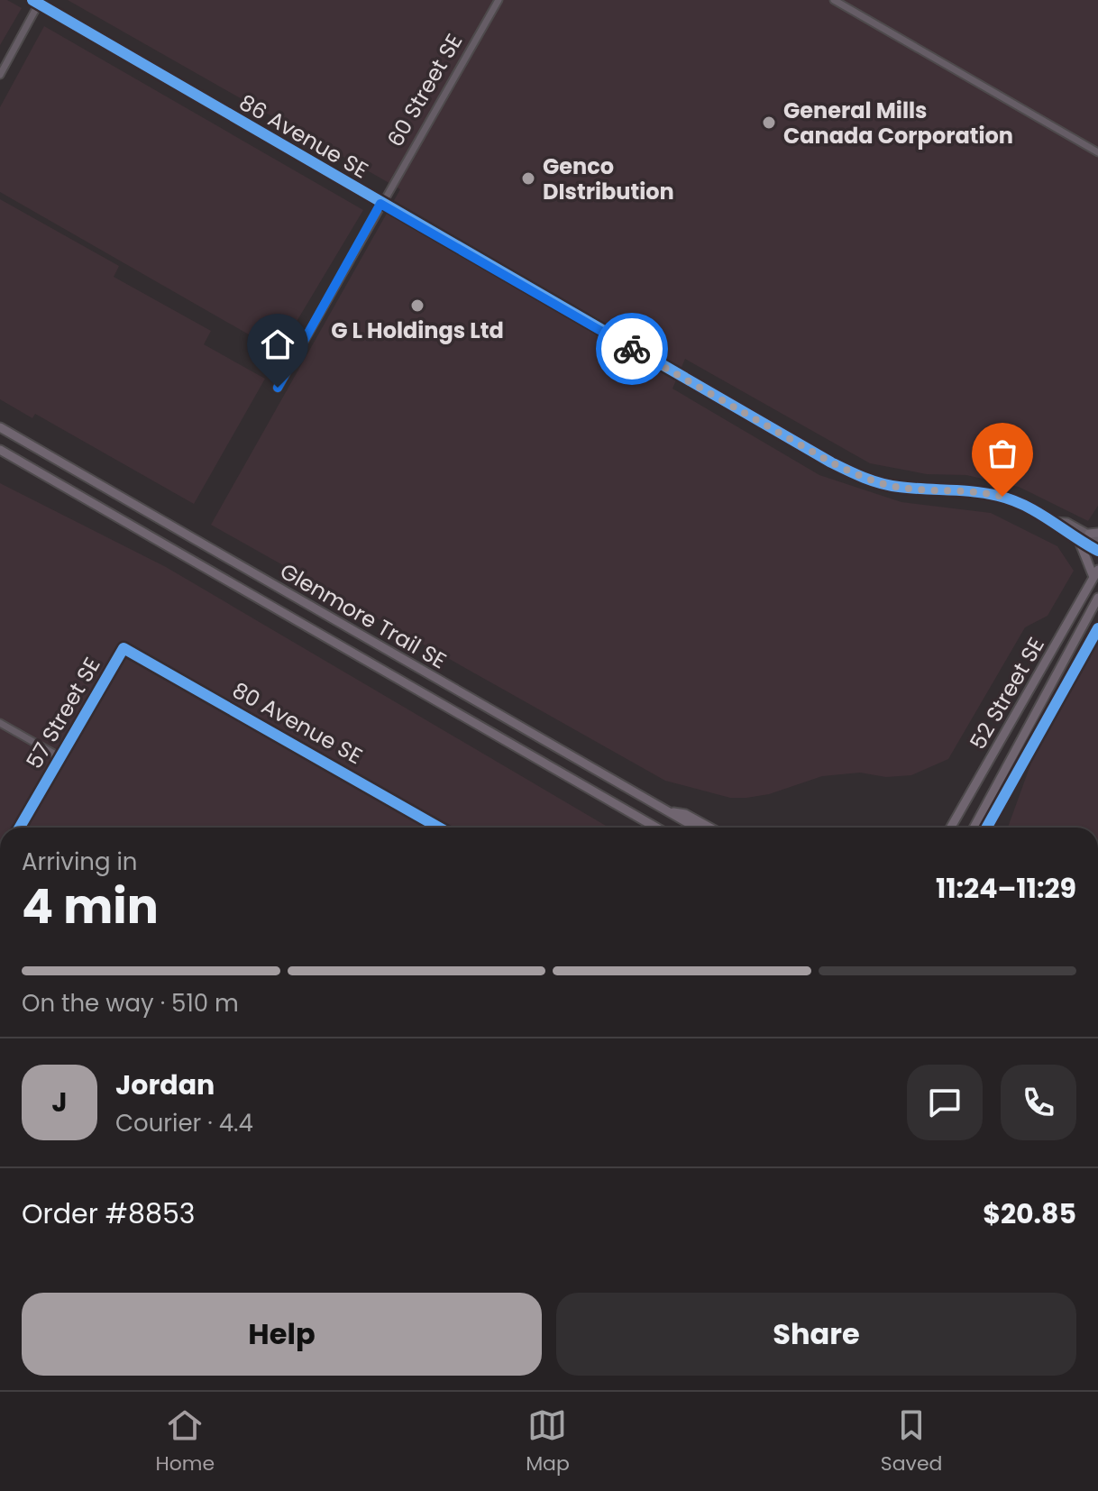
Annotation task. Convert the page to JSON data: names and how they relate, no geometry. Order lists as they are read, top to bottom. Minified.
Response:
{"streets":{"main road":["Glenmore Trail SE","52 Street SE"],"street":["60 Street SE","86 Avenue SE","57 Street SE","80 Avenue SE"]},"crossings":[["60 Street SE","86 Avenue SE"],["57 Street SE","80 Avenue SE"]],"places":["General Mills Canada Corporation","Genco DIstribution","G L Holdings Ltd"],"page":{"heading":["4 min","Arriving in","11:24–11:29"],"panel":["Jordan","Courier · 4.4","Order #8853","$20.85"],"bar":"On the way · 510 m","round":"J","buttons":["Help","Share"],"tabs":["Home","Map","Saved"]}}
